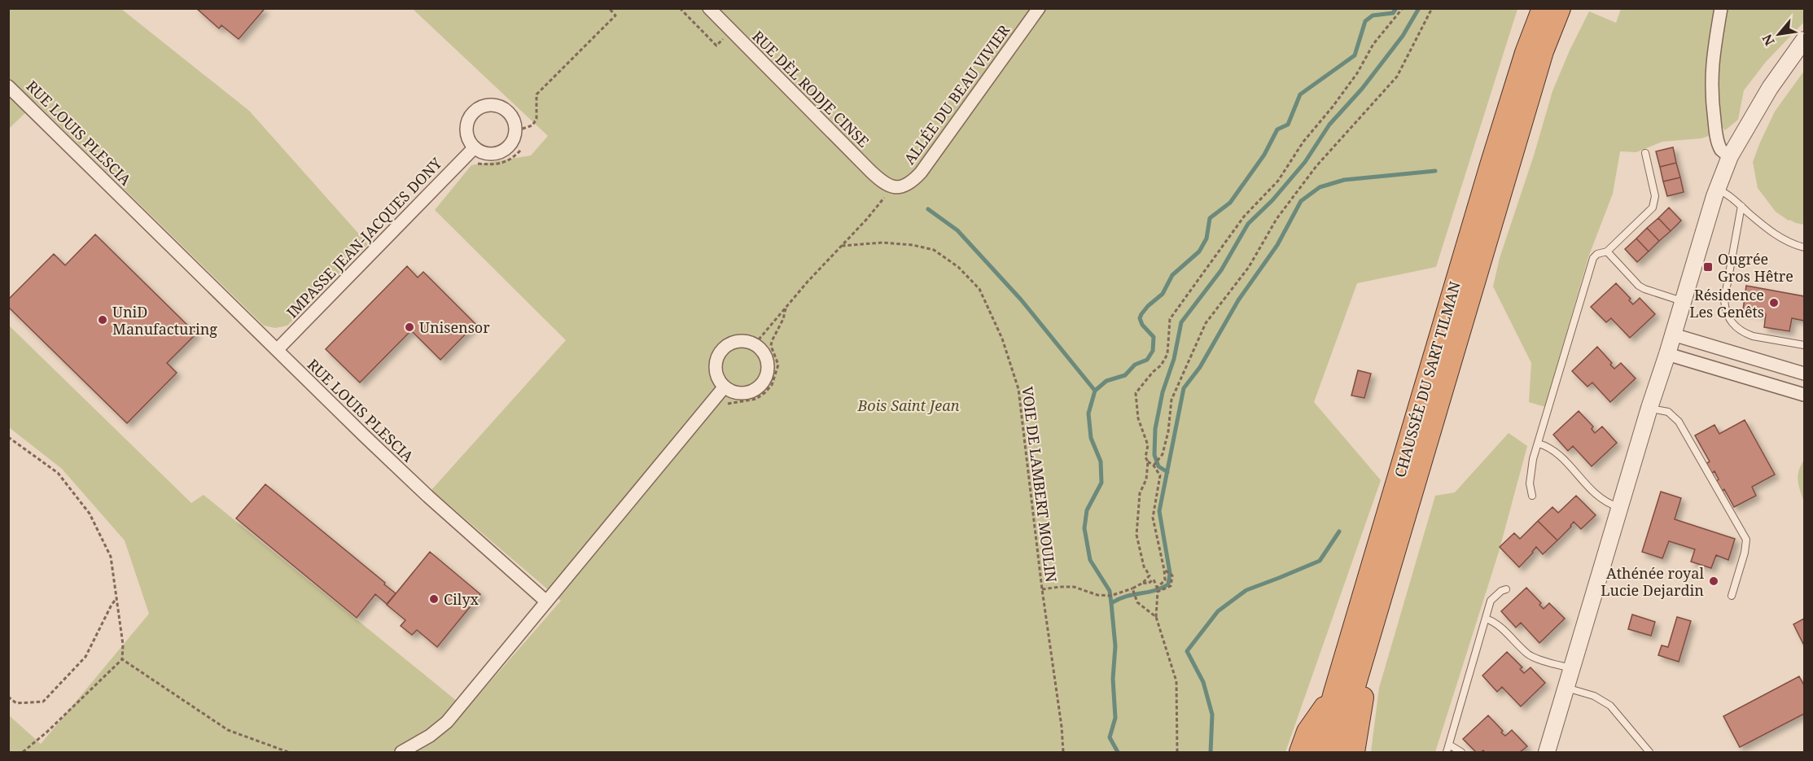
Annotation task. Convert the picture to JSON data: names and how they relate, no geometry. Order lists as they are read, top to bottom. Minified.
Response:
{"streets":{"highway":["CHAUSSÉE DU SART TILMAN"],"street":["RUE DÈL RODJE CINSE","ALLÉE DU BEAU VIVIER","RUE LOUIS PLESCIA","IMPASSE JEAN-JACQUES DONY"],"path":["VOIE DE LAMBERT MOULIN"]},"crossings":[["RUE DÈL RODJE CINSE","ALLÉE DU BEAU VIVIER"],["RUE LOUIS PLESCIA","IMPASSE JEAN-JACQUES DONY"]],"parks":["Bois Saint Jean"],"places":{"transit":["Ougrée Gros Hêtre"],"other":["Résidence Les Genêts","UniD Manufacturing","Unisensor","Athénée royal Lucie Dejardin","Cilyx"]},"north":"bottom left"}
